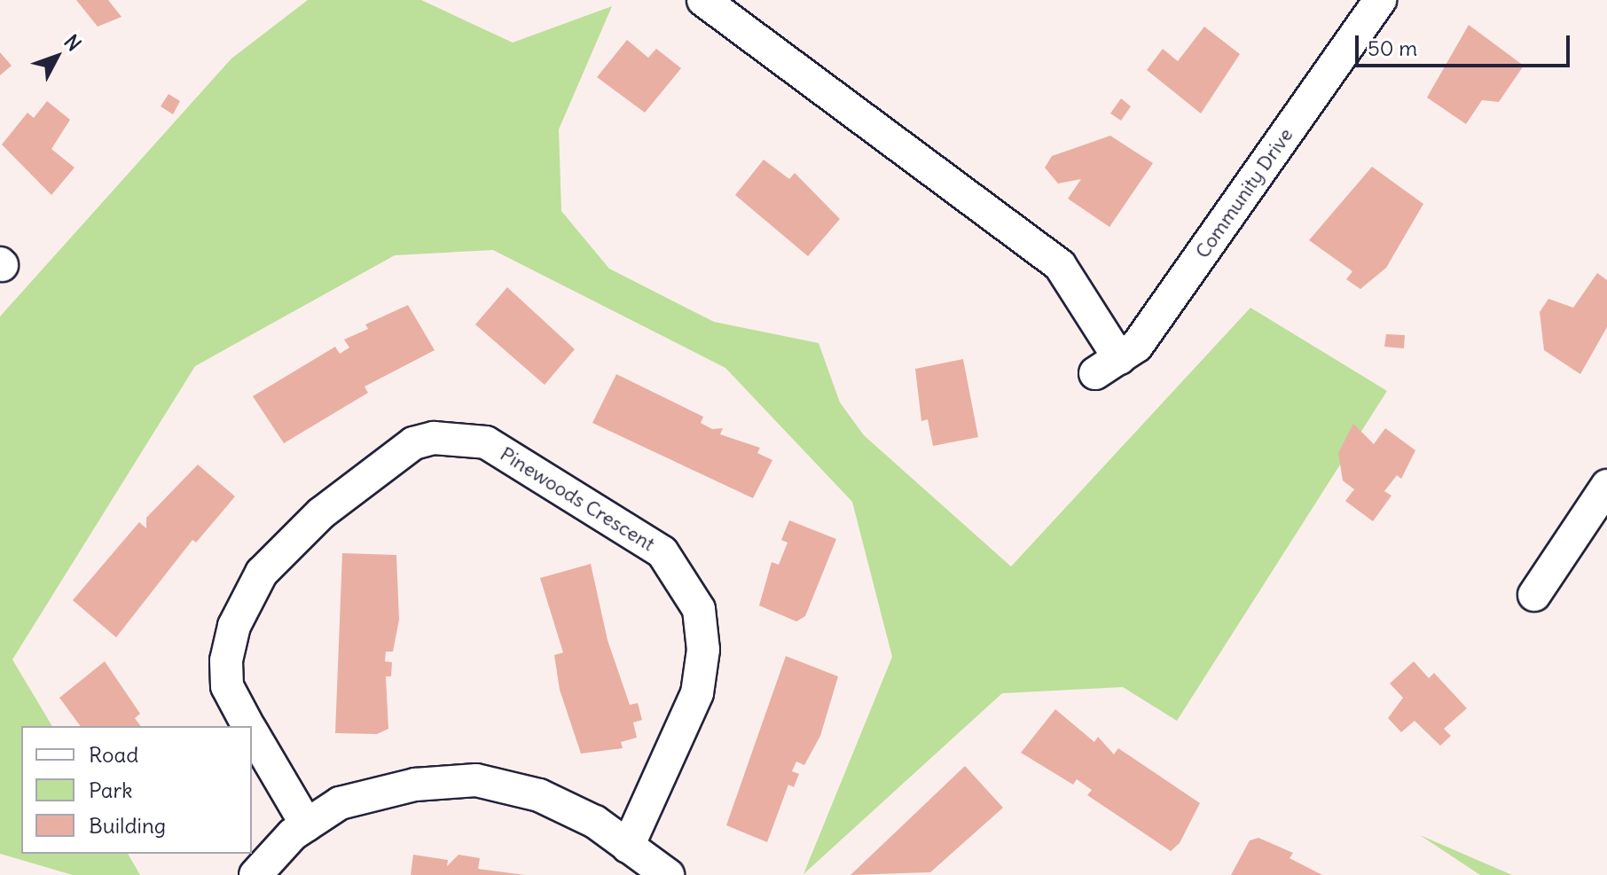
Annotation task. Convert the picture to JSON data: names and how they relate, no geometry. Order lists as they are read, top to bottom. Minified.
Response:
{"streets":{"street":["Community Drive","Pinewoods Crescent"]},"legend":["Road","Park","Building"],"scale_bar":"50 m","north":"top right"}
